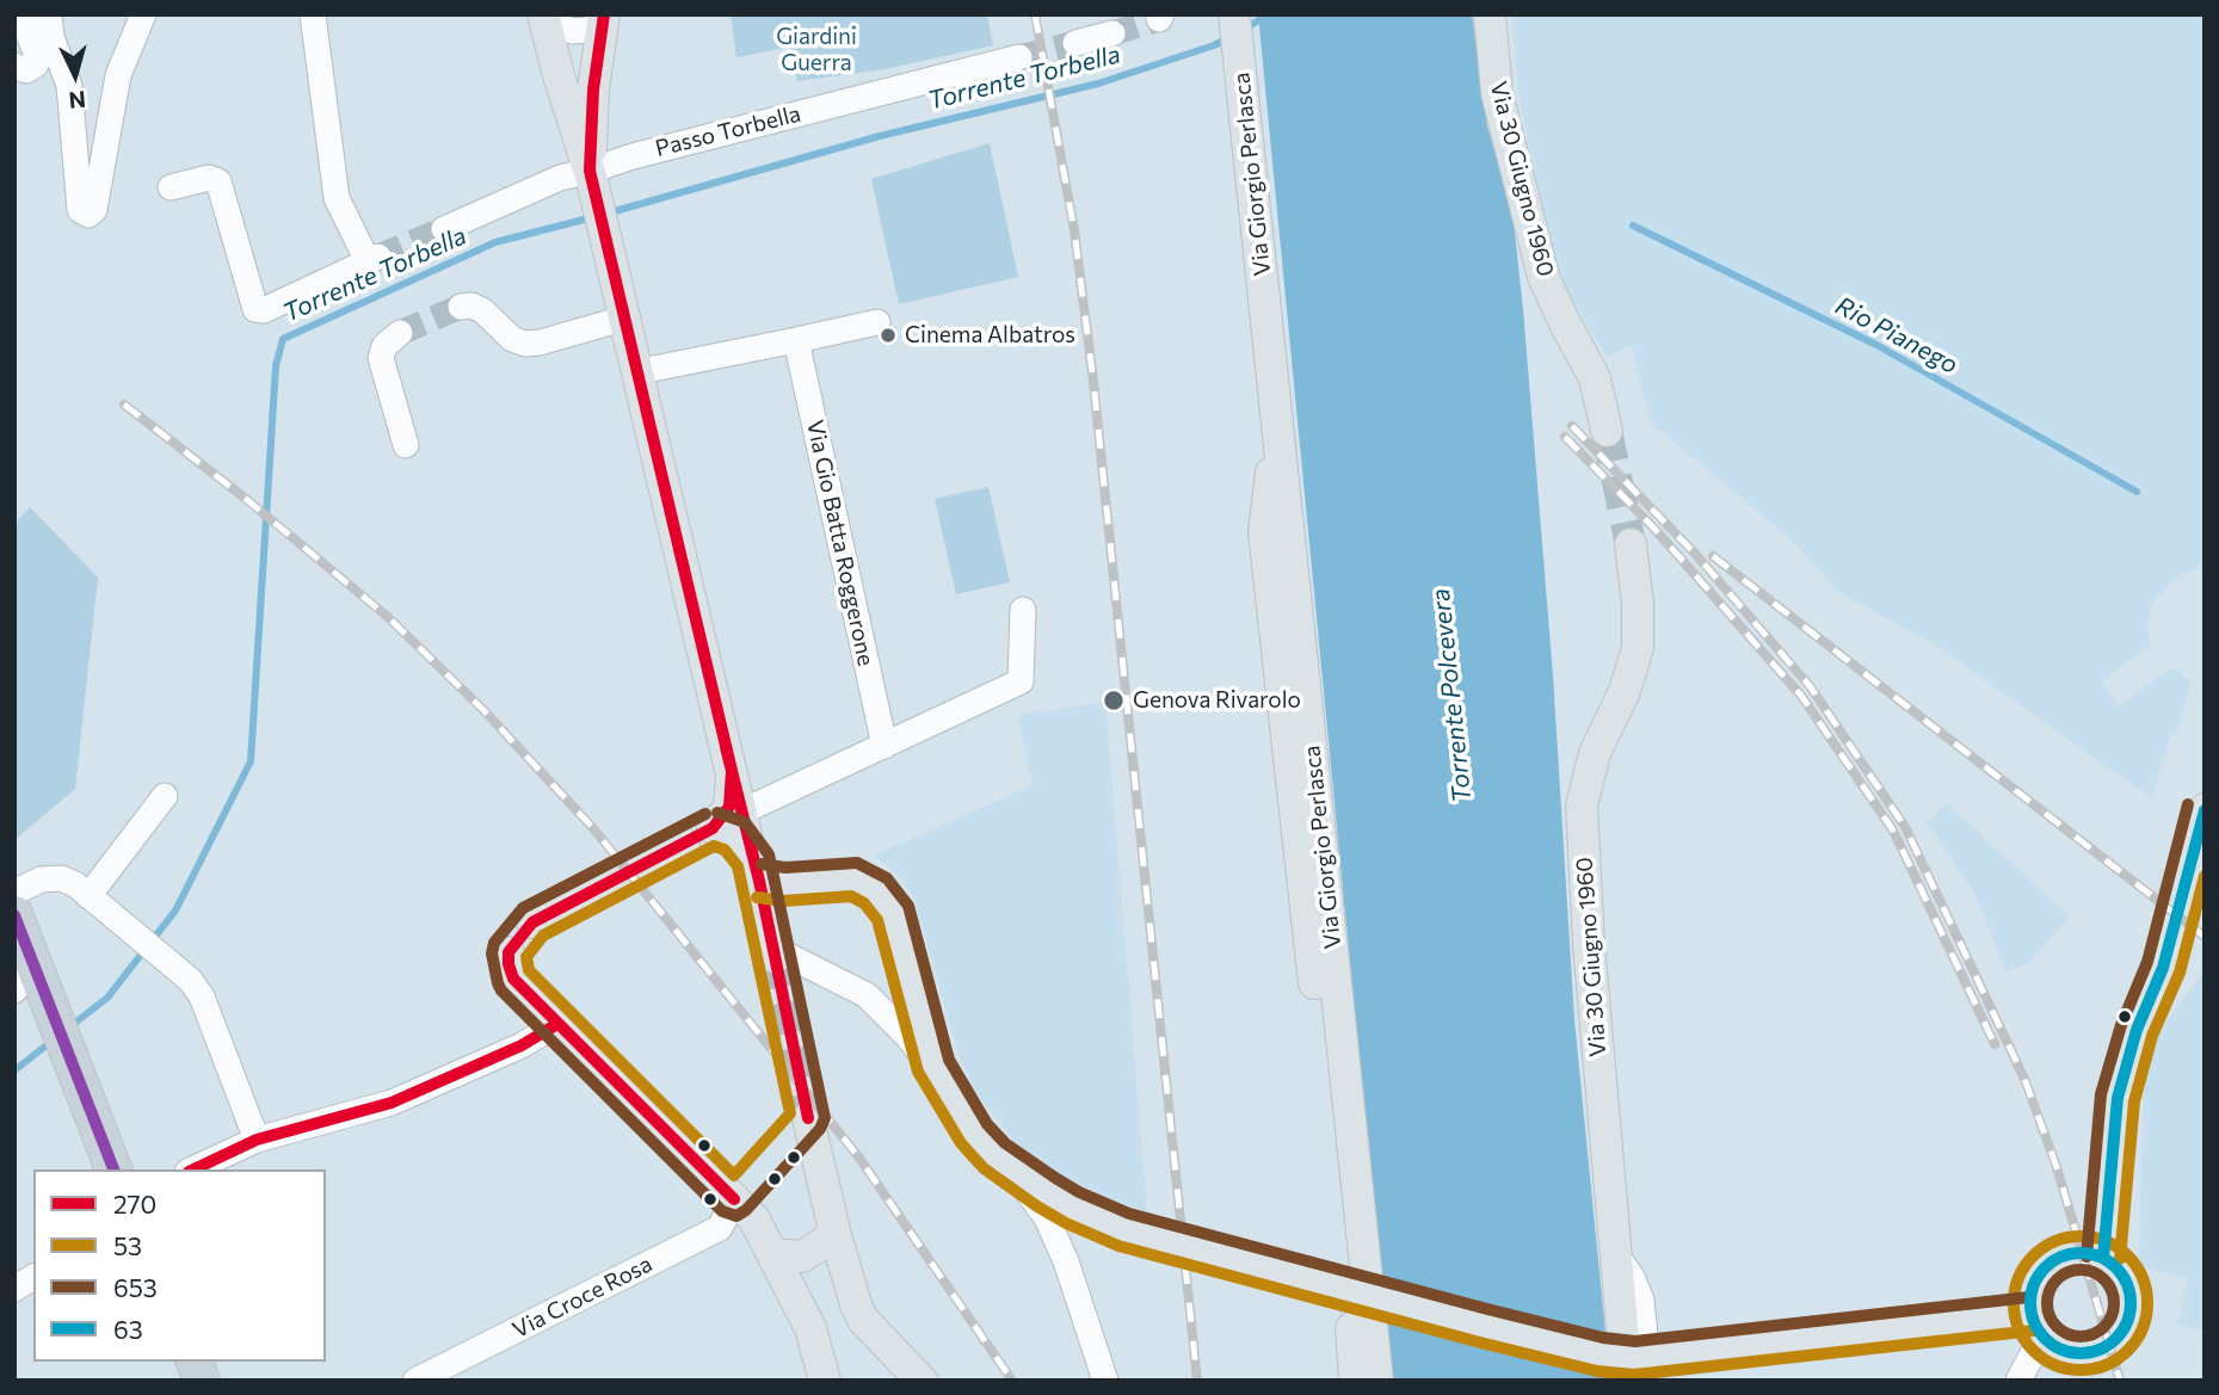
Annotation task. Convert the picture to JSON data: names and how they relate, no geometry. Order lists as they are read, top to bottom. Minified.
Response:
{"streets":{"main road":["Via Giorgio Perlasca","Via 30 Giugno 1960"],"street":["Passo Torbella","Via Gio Batta Roggerone","Via Croce Rosa"]},"water":["Torrente Torbella","Rio Pianego","Torrente Polcevera"],"parks":["Giardini Guerra"],"places":["Cinema Albatros","Genova Rivarolo"],"lines":["transit line 270","transit line 653","transit line 63","transit line 53"],"legend":["270","53","653","63"],"north":"bottom"}
